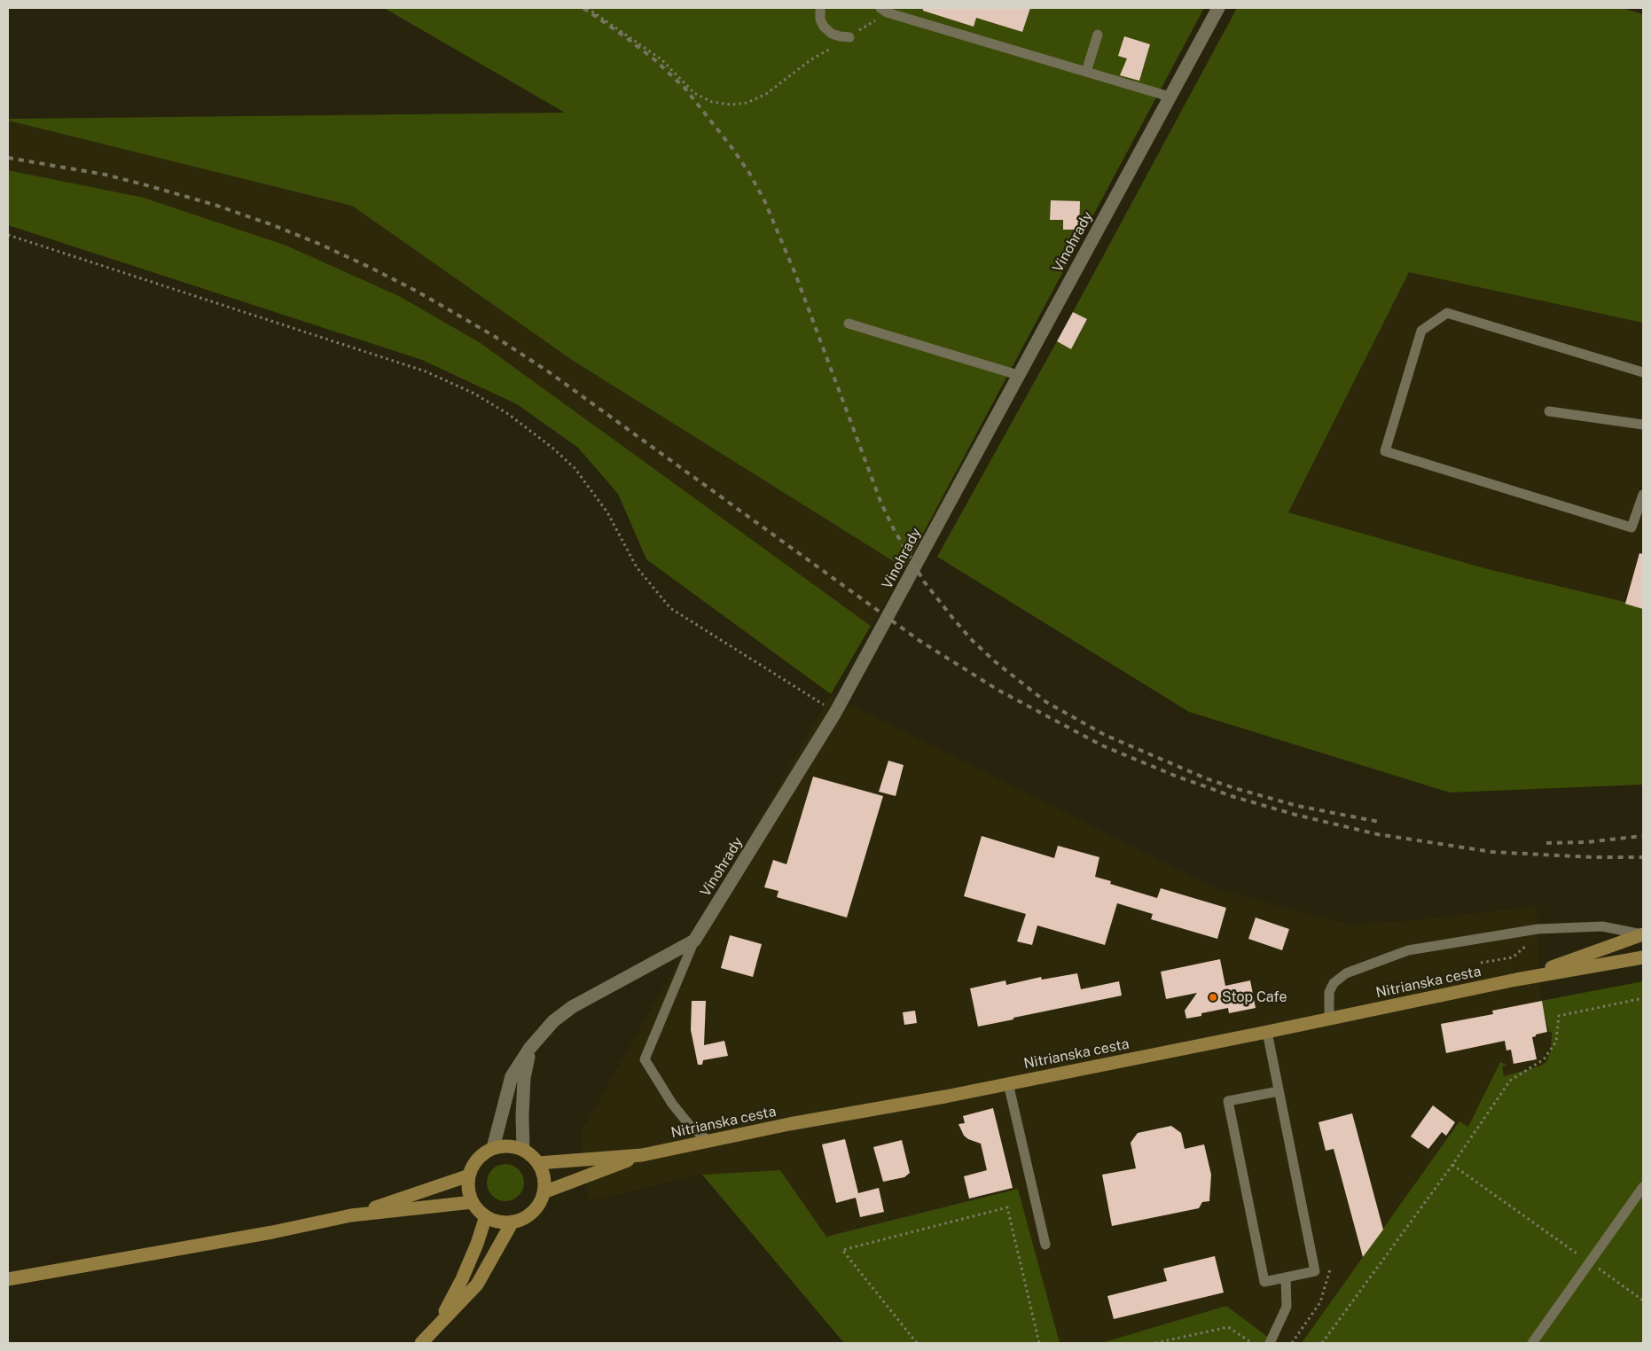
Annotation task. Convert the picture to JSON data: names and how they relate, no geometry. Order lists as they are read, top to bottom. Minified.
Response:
{"streets":{"main road":["Nitrianska cesta"],"street":["Vinohrady"]},"crossings":[["Vinohrady","Nitrianska cesta"]],"places":["Stop Cafe"]}
